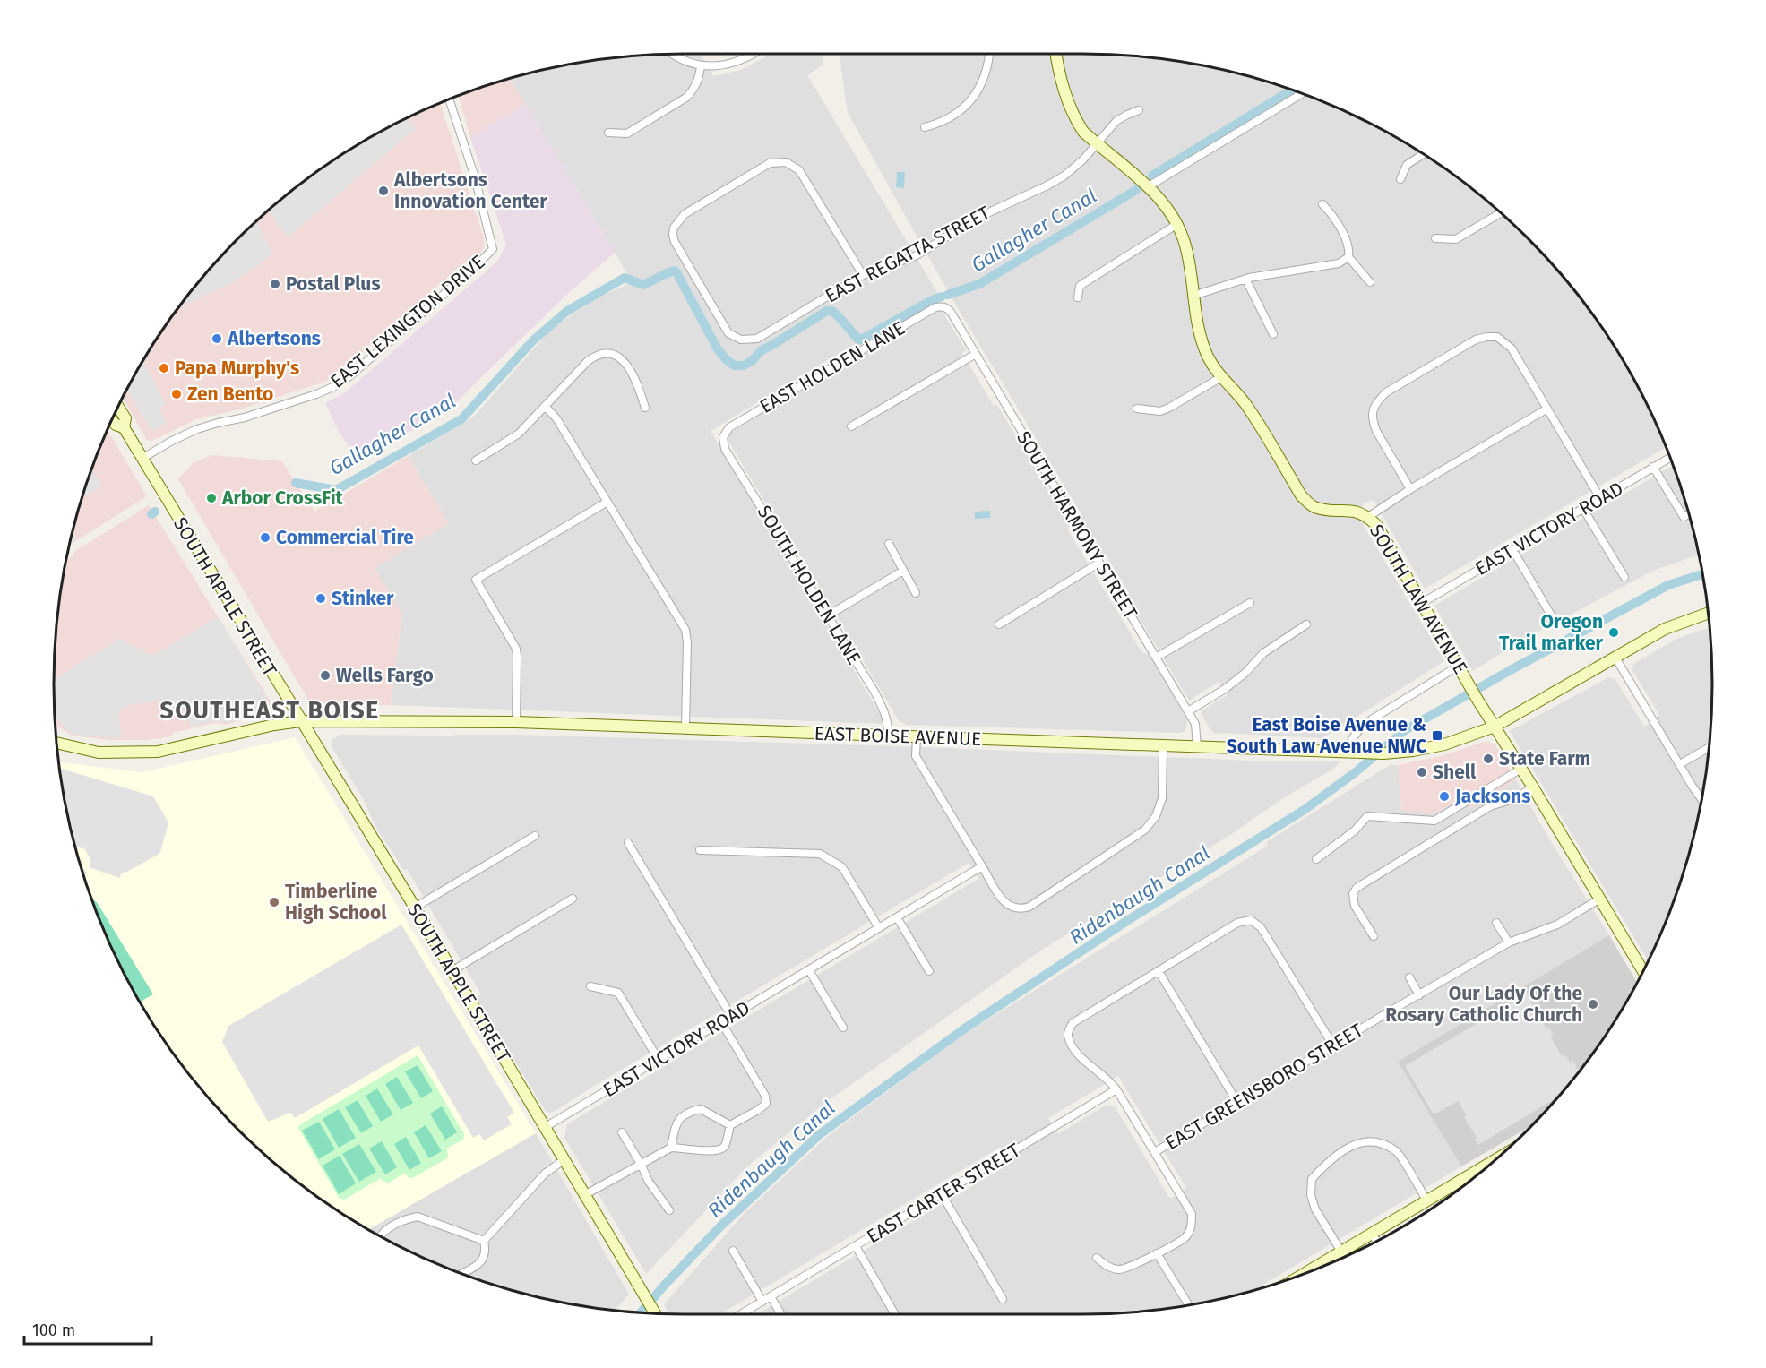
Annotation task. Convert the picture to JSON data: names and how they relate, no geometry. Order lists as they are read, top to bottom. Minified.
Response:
{"streets":{"street":["EAST REGATTA STREET","EAST LEXINGTON DRIVE","EAST HOLDEN LANE","SOUTH HARMONY STREET","EAST VICTORY ROAD","SOUTH HOLDEN LANE","SOUTH APPLE STREET","SOUTH LAW AVENUE","EAST BOISE AVENUE","EAST GREENSBORO STREET","EAST CARTER STREET"]},"crossings":[["EAST REGATTA STREET","SOUTH LAW AVENUE"],["EAST LEXINGTON DRIVE","SOUTH APPLE STREET"],["EAST HOLDEN LANE","SOUTH HARMONY STREET"],["EAST HOLDEN LANE","SOUTH HOLDEN LANE"],["SOUTH HARMONY STREET","EAST BOISE AVENUE"],["EAST VICTORY ROAD","SOUTH APPLE STREET"],["EAST VICTORY ROAD","SOUTH LAW AVENUE"],["SOUTH HOLDEN LANE","EAST BOISE AVENUE"],["SOUTH APPLE STREET","EAST BOISE AVENUE"],["SOUTH LAW AVENUE","EAST BOISE AVENUE"],["SOUTH LAW AVENUE","EAST GREENSBORO STREET"]],"districts":["SOUTHEAST BOISE"],"water":["Gallagher Canal","Ridenbaugh Canal"],"places":{"other":["Albertsons Innovation Center","Postal Plus","Albertsons","Papa Murphy's","Zen Bento","Arbor CrossFit","Commercial Tire","Stinker","Oregon Trail marker","Wells Fargo","State Farm","Shell","Jacksons","Timberline High School","Our Lady Of the Rosary Catholic Church"],"transit":["East Boise Avenue & South Law Avenue NWC"]},"scale_bar":"100 m"}
